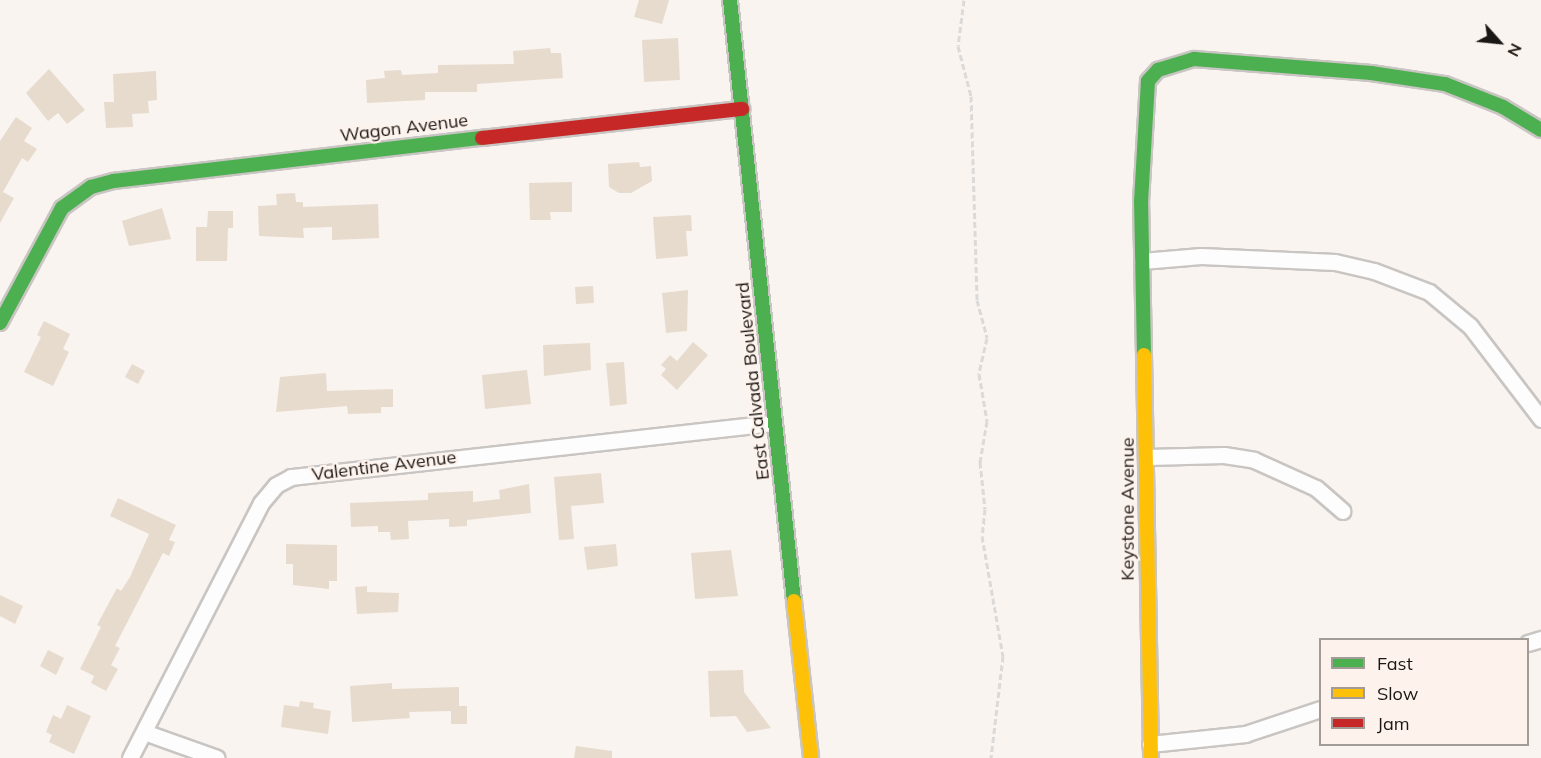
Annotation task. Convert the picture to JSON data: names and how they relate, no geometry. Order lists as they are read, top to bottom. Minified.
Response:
{"streets":{"street":["Wagon Avenue","East Calvada Boulevard","Valentine Avenue","Keystone Avenue"]},"crossings":[["Wagon Avenue","East Calvada Boulevard"],["East Calvada Boulevard","Valentine Avenue"]],"legend":["Fast","Slow","Jam"],"north":"bottom right"}
